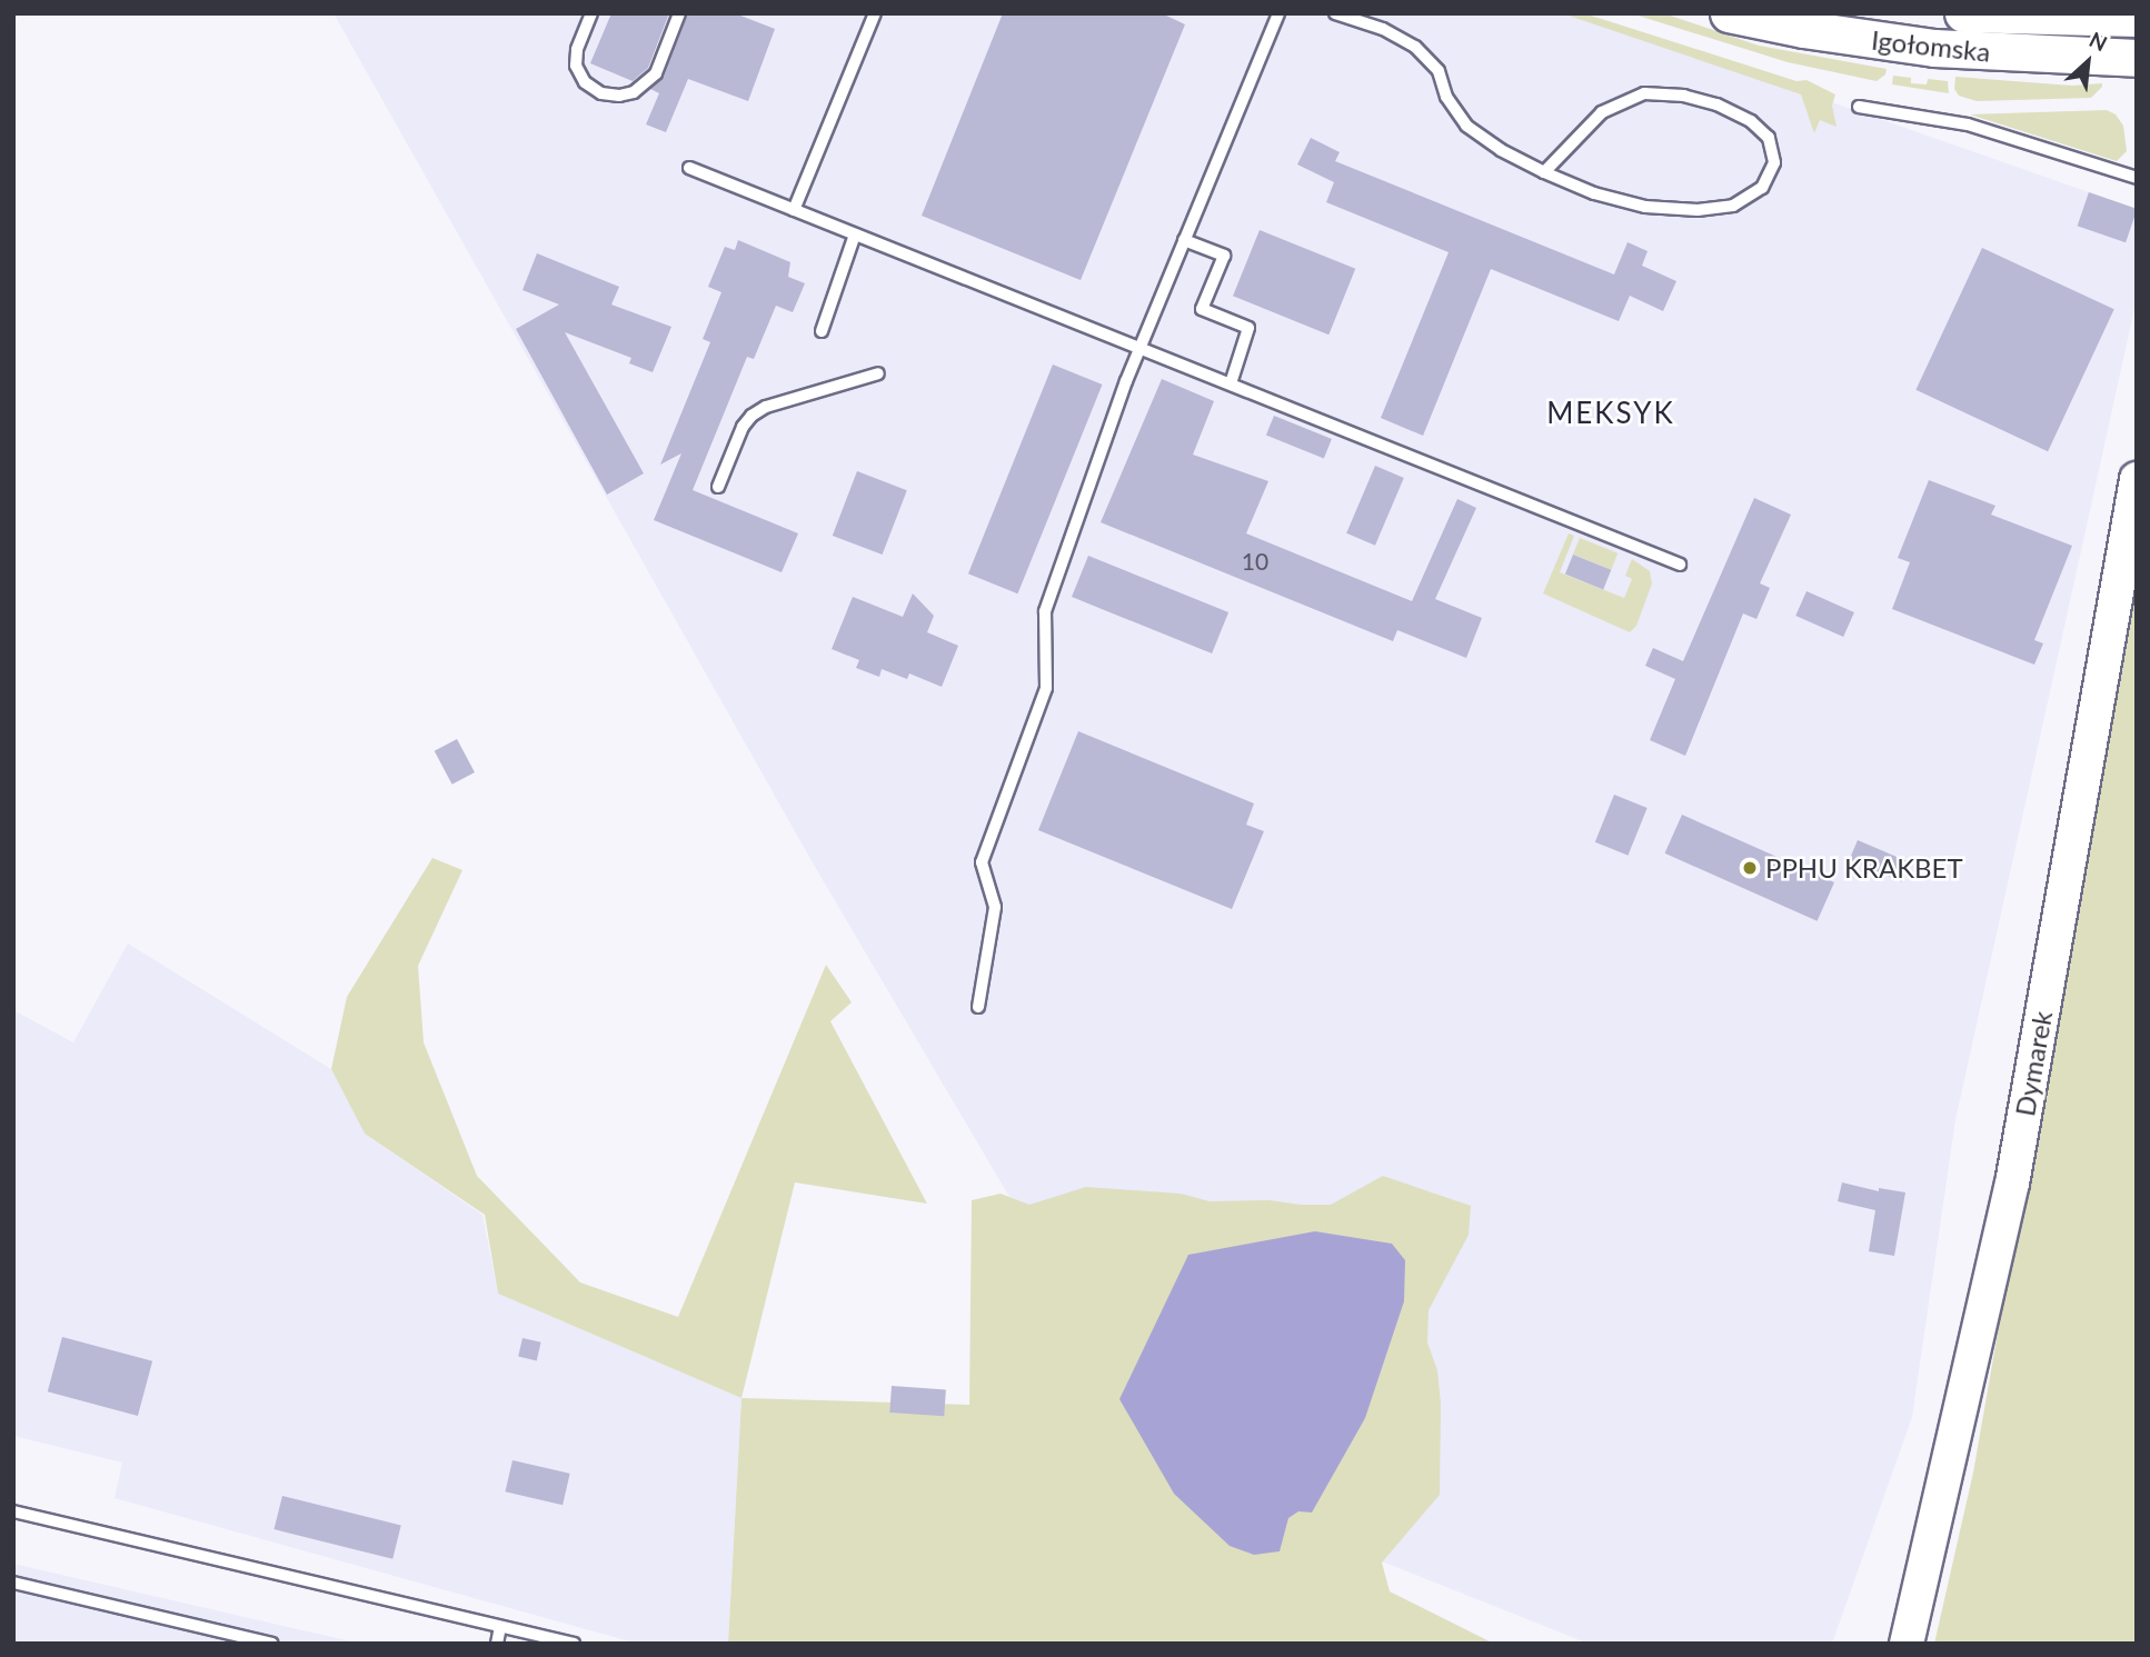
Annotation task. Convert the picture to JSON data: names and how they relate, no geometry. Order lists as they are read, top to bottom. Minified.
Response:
{"streets":{"main road":["Igołomska"],"street":["Dymarek"]},"districts":["MEKSYK"],"places":["PPHU KRAKBET"],"house_numbers":["10"],"north":"top right"}
